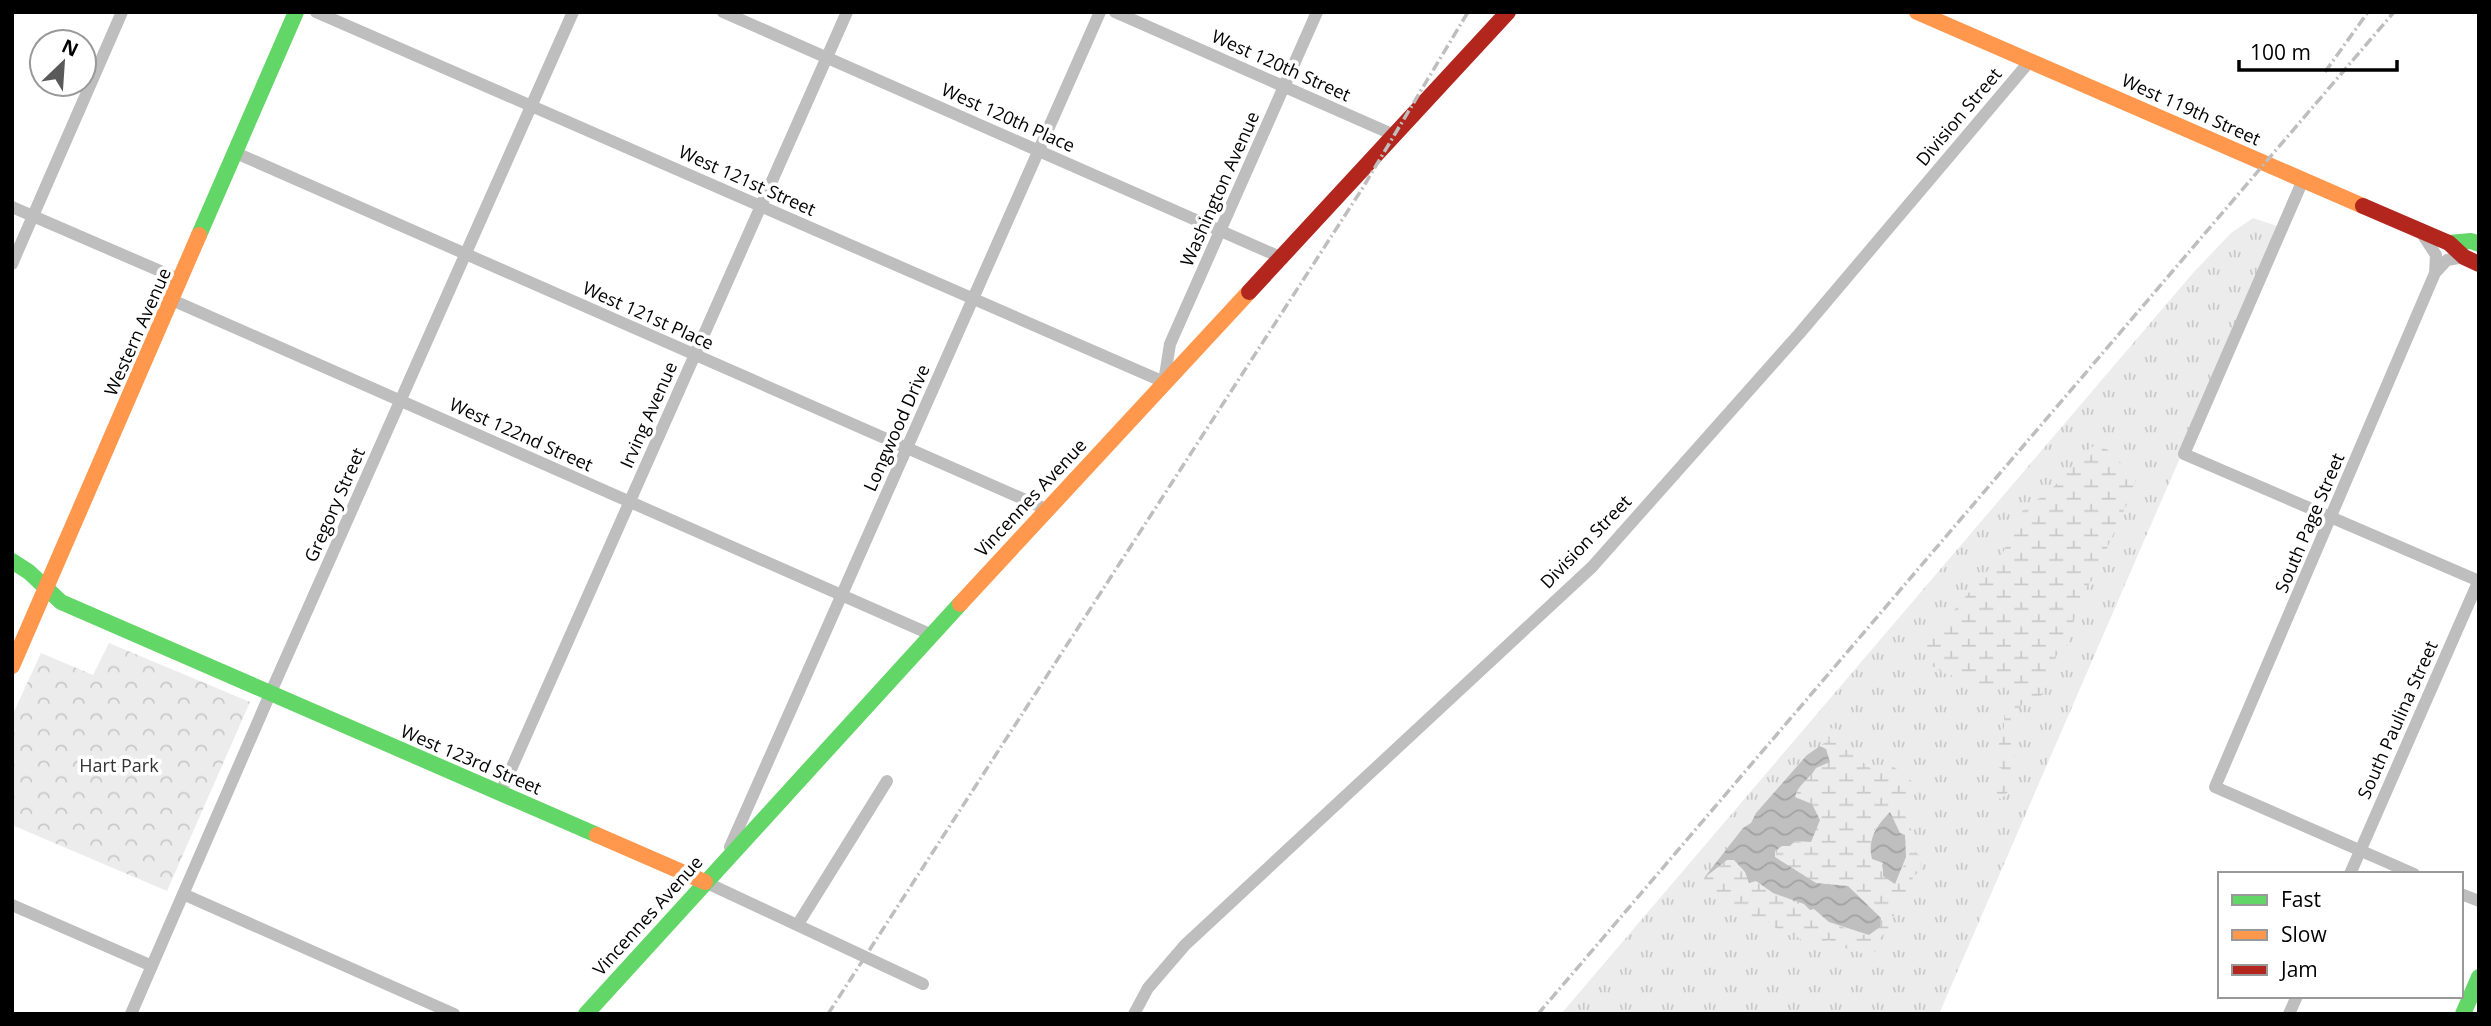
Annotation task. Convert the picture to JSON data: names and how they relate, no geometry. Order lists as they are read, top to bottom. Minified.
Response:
{"streets":{"main road":["West 119th Street","Western Avenue","Vincennes Avenue","West 123rd Street"],"street":["West 120th Street","Division Street","West 120th Place","West 121st Street","Washington Avenue","West 121st Place","Irving Avenue","Longwood Drive","West 122nd Street","Gregory Street","South Page Street","South Paulina Street"]},"crossings":[["West 120th Street","Washington Avenue"],["West 120th Street","Vincennes Avenue"],["West 119th Street","Division Street"],["West 120th Place","Washington Avenue"],["West 120th Place","Irving Avenue"],["West 120th Place","Longwood Drive"],["West 120th Place","Vincennes Avenue"],["West 121st Street","Washington Avenue"],["West 121st Street","Irving Avenue"],["West 121st Street","Longwood Drive"],["West 121st Street","Vincennes Avenue"],["West 121st Street","Gregory Street"],["Washington Avenue","Vincennes Avenue"],["West 121st Place","Western Avenue"],["West 121st Place","Irving Avenue"],["West 121st Place","Longwood Drive"],["West 121st Place","Vincennes Avenue"],["West 121st Place","Gregory Street"],["Western Avenue","West 122nd Street"],["Western Avenue","West 123rd Street"],["Irving Avenue","West 122nd Street"],["Irving Avenue","West 123rd Street"],["Longwood Drive","West 122nd Street"],["Longwood Drive","Vincennes Avenue"],["West 122nd Street","Vincennes Avenue"],["West 122nd Street","Gregory Street"],["Vincennes Avenue","West 123rd Street"],["Gregory Street","West 123rd Street"],["South Page Street","South Paulina Street"]],"parks":["Hart Park"],"legend":["Fast","Slow","Jam"],"scale_bar":"100 m","north":"top right"}
